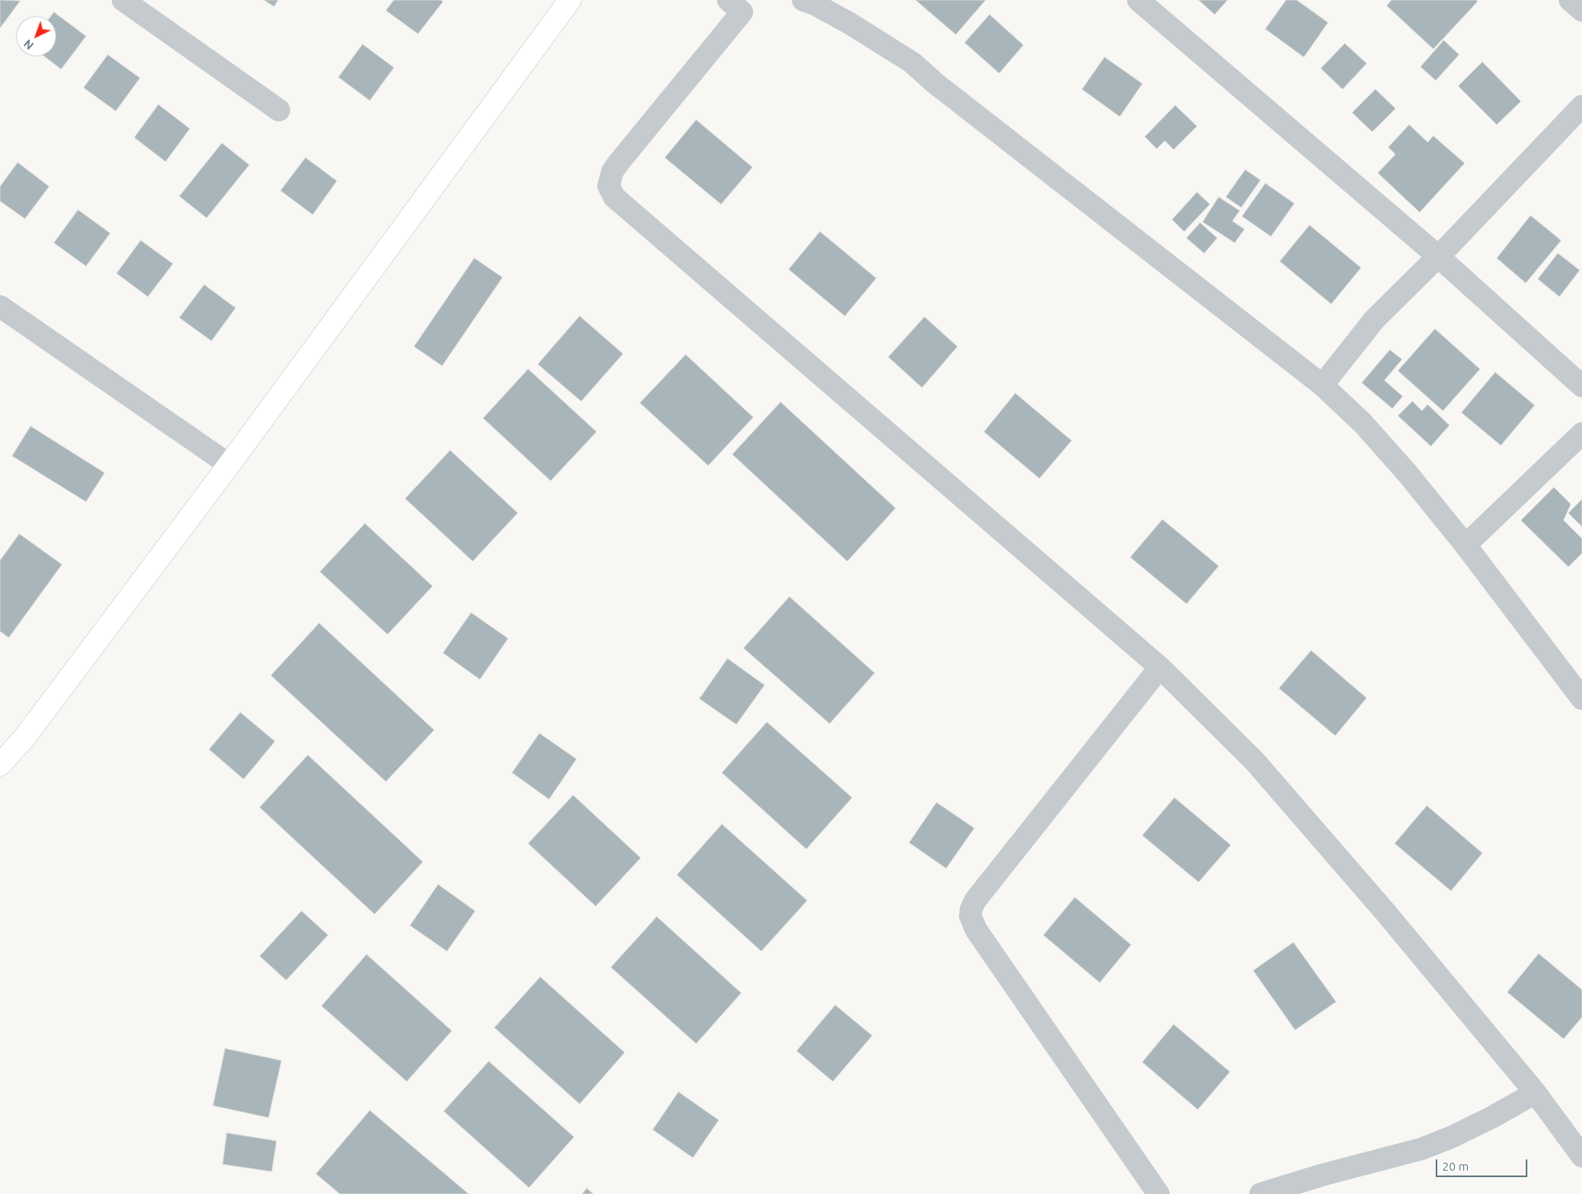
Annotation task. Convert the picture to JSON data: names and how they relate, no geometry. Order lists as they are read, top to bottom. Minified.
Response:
{"scale_bar":"20 m","north":"bottom left"}
